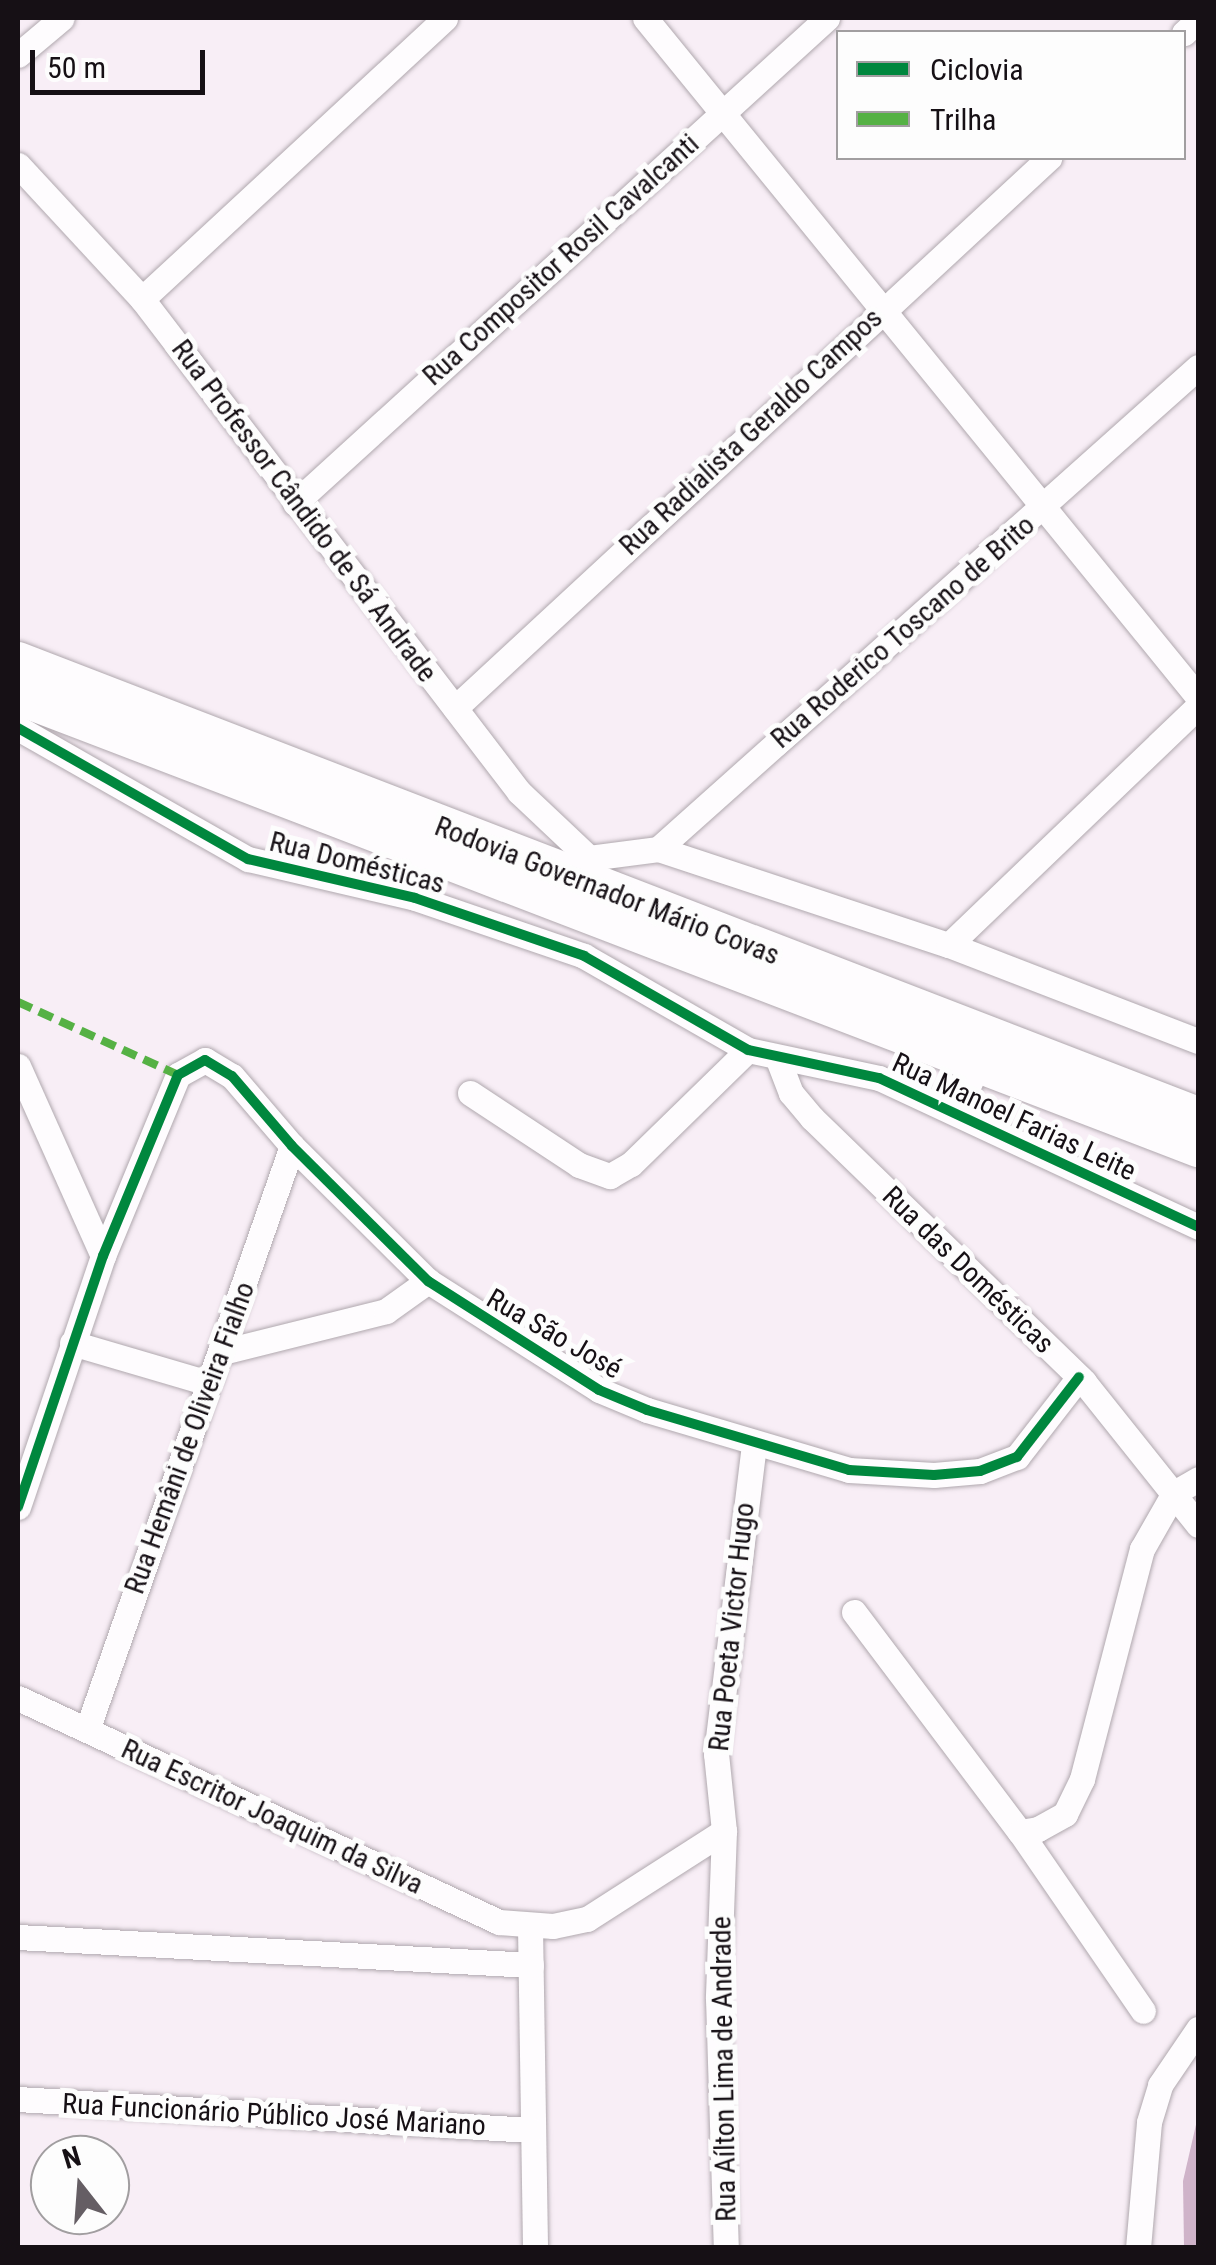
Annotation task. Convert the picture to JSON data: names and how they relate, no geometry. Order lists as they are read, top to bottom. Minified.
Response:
{"streets":{"highway":["Rodovia Governador Mário Covas"],"street":["Rua Compositor Rosil Cavalcanti","Rua Radialista Geraldo Campos","Rua Professor Cândido de Sá Andrade","Rua Roderico Toscano de Brito","Rua Domésticas","Rua Manoel Farias Leite","Rua das Domésticas","Rua São José","Rua Hemâni de Oliveira Fialho","Rua Poeta Victor Hugo","Rua Escritor Joaquim da Silva","Rua Aílton Lima de Andrade","Rua Funcionário Público José Mariano"]},"crossings":[["Rua Compositor Rosil Cavalcanti","Rua Professor Cândido de Sá Andrade"],["Rua Radialista Geraldo Campos","Rua Professor Cândido de Sá Andrade"],["Rua Professor Cândido de Sá Andrade","Rodovia Governador Mário Covas"],["Rua Domésticas","Rua Manoel Farias Leite"],["Rua Manoel Farias Leite","Rua das Domésticas"],["Rua das Domésticas","Rua São José"],["Rua São José","Rua Hemâni de Oliveira Fialho"],["Rua São José","Rua Poeta Victor Hugo"],["Rua Hemâni de Oliveira Fialho","Rua Escritor Joaquim da Silva"],["Rua Poeta Victor Hugo","Rua Aílton Lima de Andrade"]],"legend":["Ciclovia","Trilha"],"scale_bar":"50 m","north":"top"}
